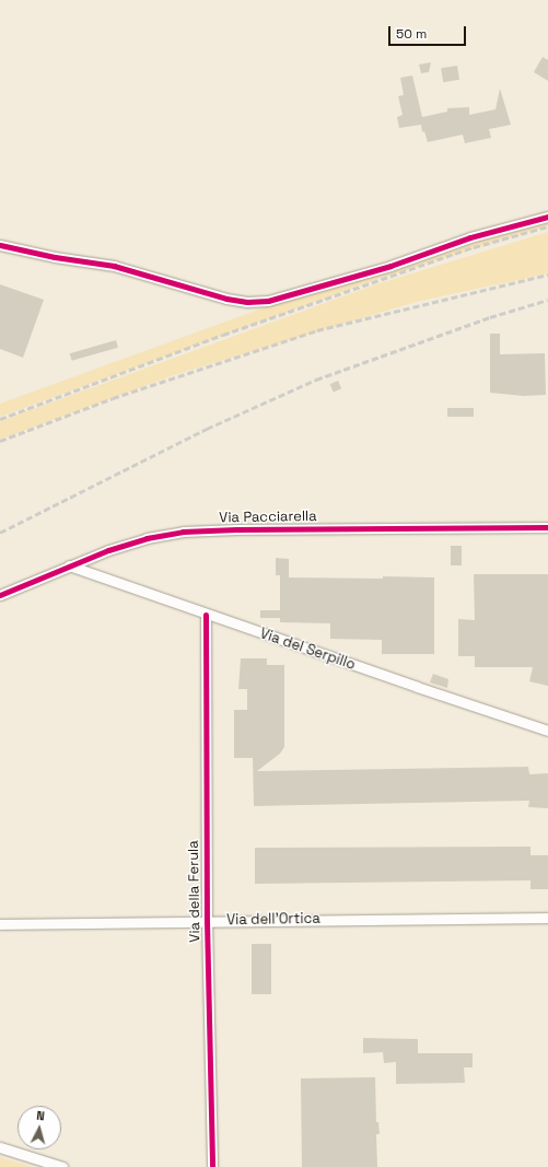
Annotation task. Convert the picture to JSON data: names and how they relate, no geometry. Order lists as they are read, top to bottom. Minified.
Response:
{"streets":{"street":["Via Pacciarella","Via del Serpillo","Via della Ferula","Via dell'Ortica"]},"crossings":[["Via Pacciarella","Via del Serpillo"],["Via del Serpillo","Via della Ferula"],["Via della Ferula","Via dell'Ortica"]],"scale_bar":"50 m","north":"top"}
